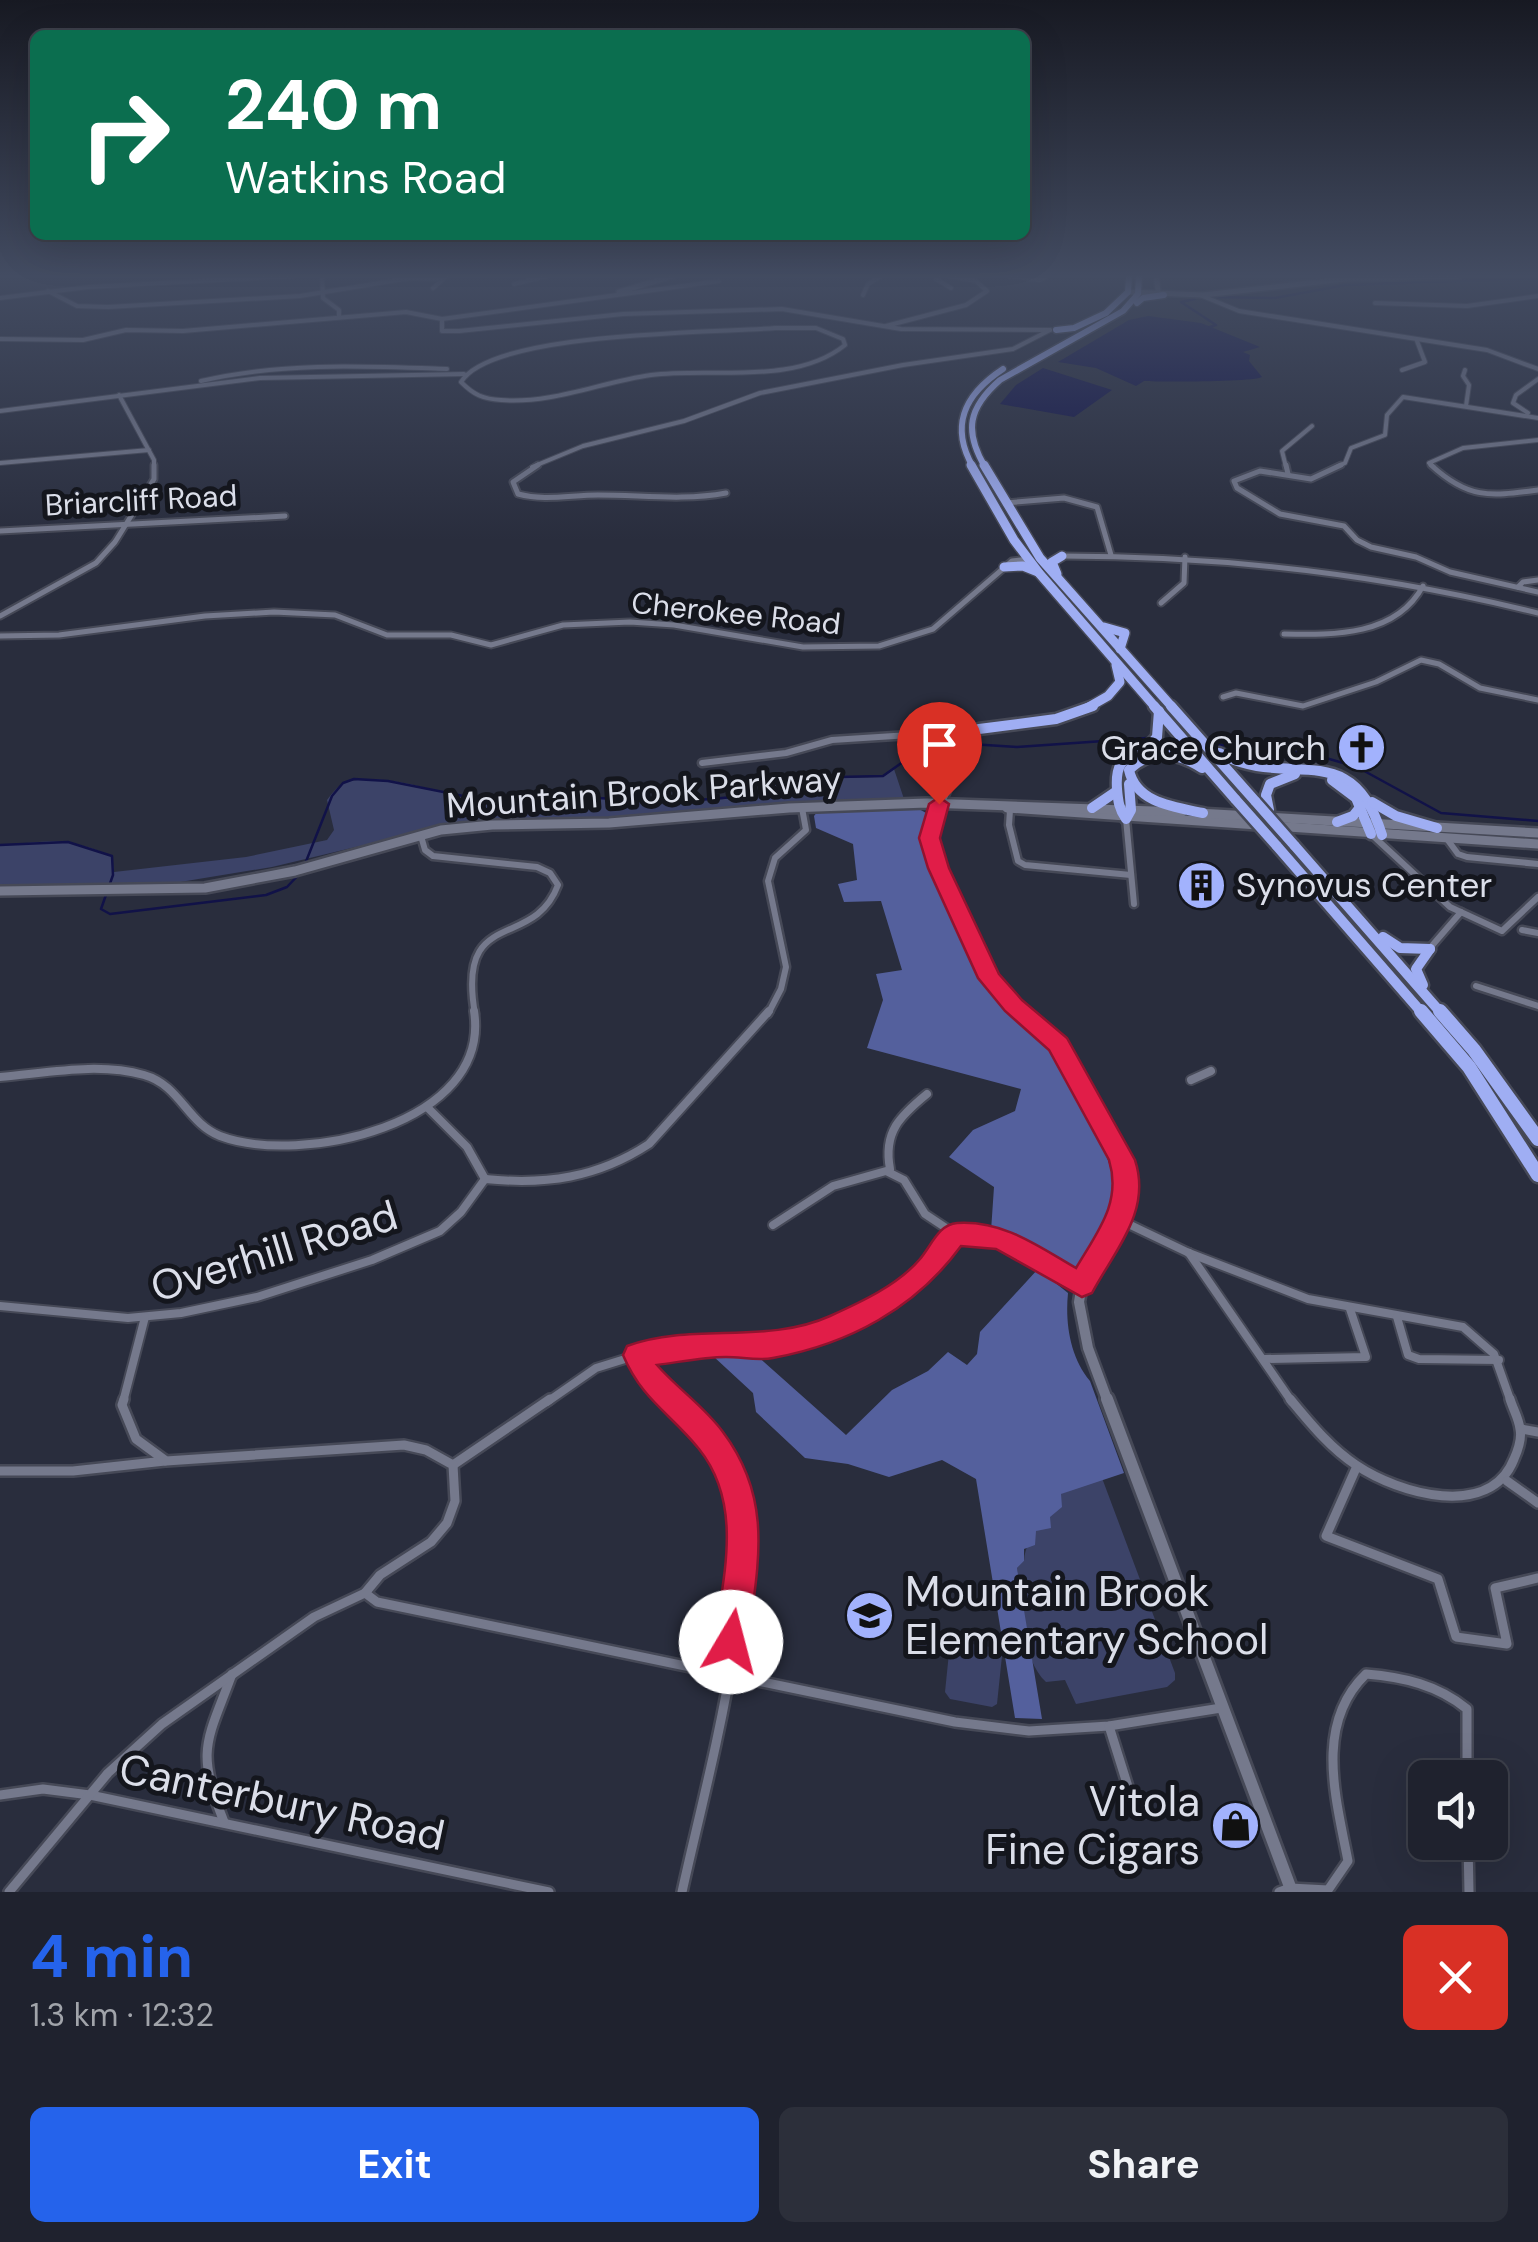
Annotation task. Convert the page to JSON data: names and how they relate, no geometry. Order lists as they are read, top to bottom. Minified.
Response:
{"streets":{"main road":["Mountain Brook Parkway"],"street":["Briarcliff Road","Cherokee Road","Overhill Road","Canterbury Road"]},"places":{"church":["Grace Church"],"building":["Synovus Center"],"school or university":["Mountain Brook Elementary School"],"shop":["Vitola Fine Cigars"]},"page":{"turn":["240 m","Watkins Road"],"heading":["4 min","1.3 km · 12:32"],"buttons":["Exit","Share"]}}
